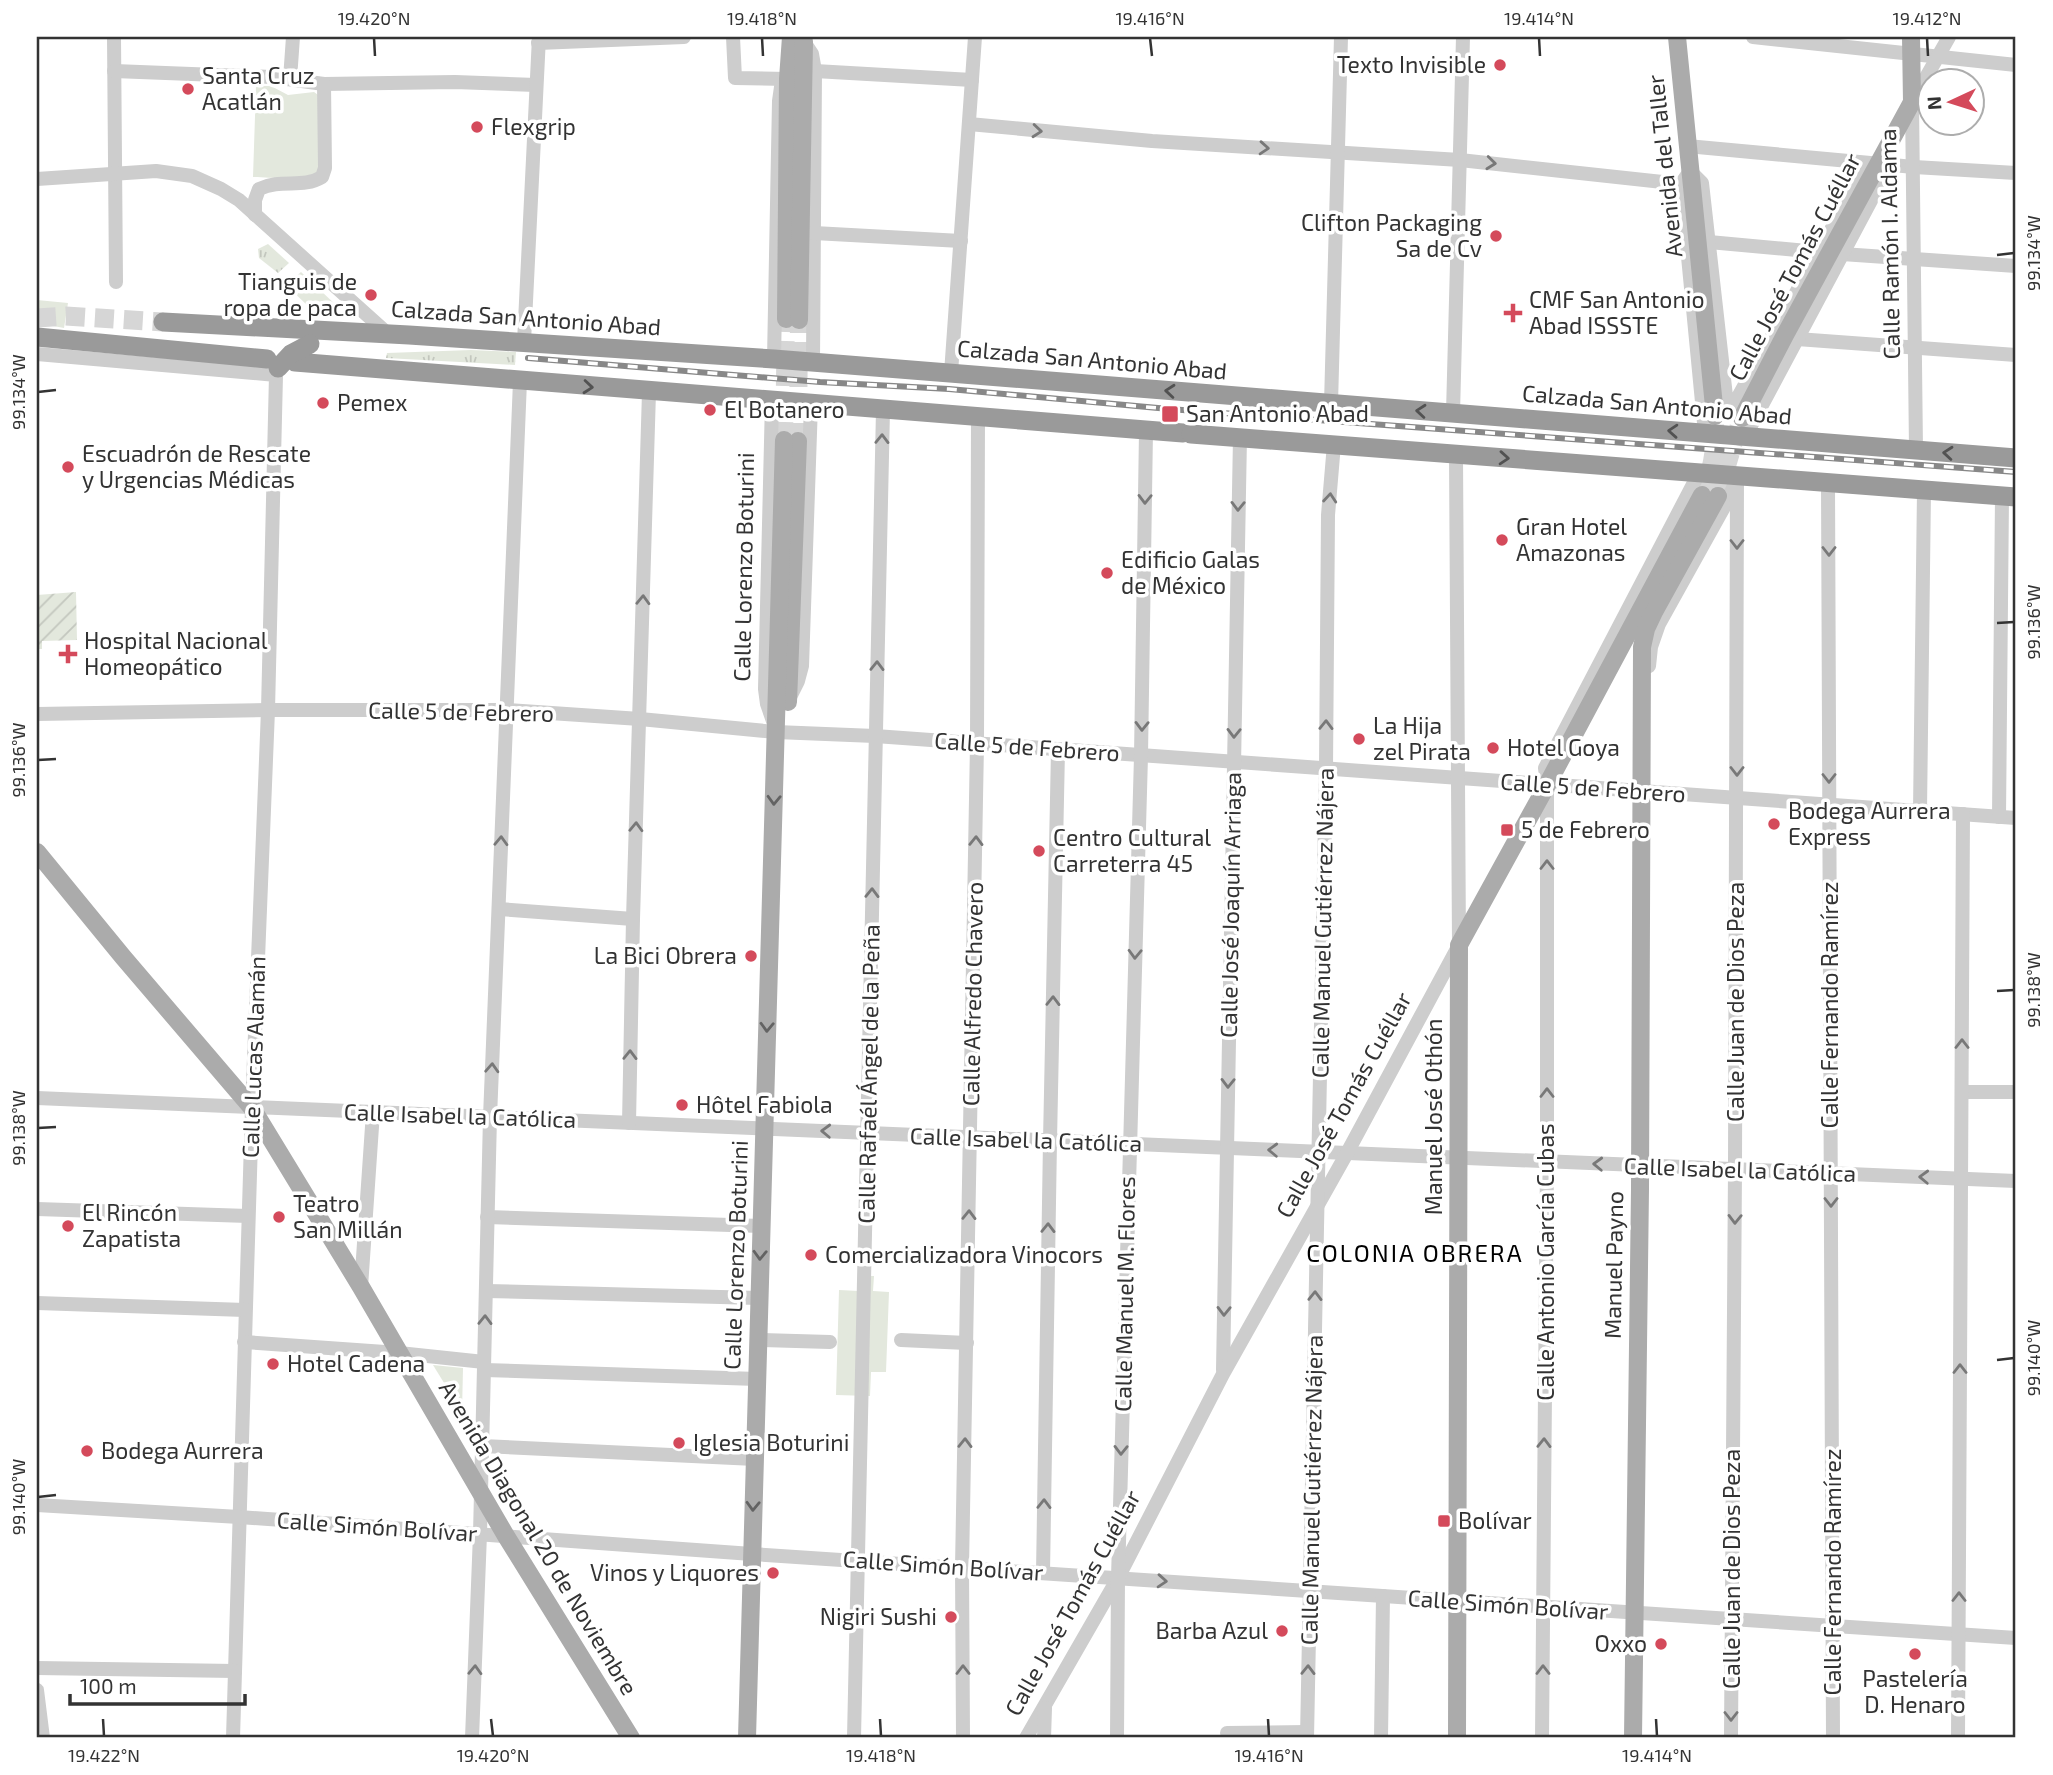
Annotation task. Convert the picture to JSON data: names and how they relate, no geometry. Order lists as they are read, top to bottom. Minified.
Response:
{"streets":{"highway":["Calzada San Antonio Abad"],"main road":["Avenida del Taller","Calle Ramón I. Aldama","Calle José Tomás Cuéllar","Calle Lorenzo Boturini","Manuel José Othón","Manuel Payno","Avenida Diagonal 20 de Noviembre"],"street":["Calle 5 de Febrero","Calle José Joaquín Arriaga","Calle Manuel Gutiérrez Nájera","Calle Alfredo Chavero","Calle Juan de Dios Peza","Calle Fernando Ramírez","Calle Lucas Alamán","Calle Rafaél Ángel de la Peña","Calle Isabel la Católica","Calle Antonio García Cubas","Calle Manuel M. Flores","Calle Simón Bolívar"]},"crossings":[["Calle Ramón I. Aldama","Calle José Tomás Cuéllar"],["Calle Ramón I. Aldama","Calzada San Antonio Abad"],["Calle José Tomás Cuéllar","Calzada San Antonio Abad"],["Calle José Tomás Cuéllar","Calle 5 de Febrero"],["Calle José Tomás Cuéllar","Calle José Joaquín Arriaga"],["Calle José Tomás Cuéllar","Calle Manuel Gutiérrez Nájera"],["Calle José Tomás Cuéllar","Calle Isabel la Católica"],["Calle José Tomás Cuéllar","Manuel José Othón"],["Calle José Tomás Cuéllar","Calle Antonio García Cubas"],["Calle José Tomás Cuéllar","Manuel Payno"],["Calle José Tomás Cuéllar","Calle Manuel M. Flores"],["Calle José Tomás Cuéllar","Calle Simón Bolívar"],["Calle Lorenzo Boturini","Calle 5 de Febrero"],["Calle Lorenzo Boturini","Calle Isabel la Católica"],["Calle Lorenzo Boturini","Calle Simón Bolívar"],["Calle 5 de Febrero","Calle José Joaquín Arriaga"],["Calle 5 de Febrero","Calle Manuel Gutiérrez Nájera"],["Calle 5 de Febrero","Calle Alfredo Chavero"],["Calle 5 de Febrero","Calle Juan de Dios Peza"],["Calle 5 de Febrero","Calle Fernando Ramírez"],["Calle 5 de Febrero","Calle Lucas Alamán"],["Calle 5 de Febrero","Calle Rafaél Ángel de la Peña"],["Calle 5 de Febrero","Manuel José Othón"],["Calle 5 de Febrero","Calle Antonio García Cubas"],["Calle 5 de Febrero","Manuel Payno"],["Calle 5 de Febrero","Calle Manuel M. Flores"],["Calle José Joaquín Arriaga","Calle Isabel la Católica"],["Calle Manuel Gutiérrez Nájera","Calle Isabel la Católica"],["Calle Manuel Gutiérrez Nájera","Calle Simón Bolívar"],["Calle Alfredo Chavero","Calle Isabel la Católica"],["Calle Alfredo Chavero","Calle Simón Bolívar"],["Calle Juan de Dios Peza","Calle Isabel la Católica"],["Calle Juan de Dios Peza","Calle Simón Bolívar"],["Calle Fernando Ramírez","Calle Isabel la Católica"],["Calle Fernando Ramírez","Calle Simón Bolívar"],["Calle Lucas Alamán","Calle Isabel la Católica"],["Calle Lucas Alamán","Calle Simón Bolívar"],["Calle Lucas Alamán","Avenida Diagonal 20 de Noviembre"],["Calle Rafaél Ángel de la Peña","Calle Isabel la Católica"],["Calle Rafaél Ángel de la Peña","Calle Simón Bolívar"],["Calle Isabel la Católica","Manuel José Othón"],["Calle Isabel la Católica","Calle Antonio García Cubas"],["Calle Isabel la Católica","Manuel Payno"],["Calle Isabel la Católica","Calle Manuel M. Flores"],["Calle Isabel la Católica","Avenida Diagonal 20 de Noviembre"],["Manuel José Othón","Calle Simón Bolívar"],["Calle Antonio García Cubas","Calle Simón Bolívar"],["Manuel Payno","Calle Simón Bolívar"],["Calle Manuel M. Flores","Calle Simón Bolívar"],["Calle Simón Bolívar","Avenida Diagonal 20 de Noviembre"]],"one_way":["Calle José Joaquín Arriaga","Calle Manuel Gutiérrez Nájera","Calle Rafaél Ángel de la Peña","Calle Antonio García Cubas"],"districts":["COLONIA OBRERA"],"places":{"other":["Texto Invisible","Santa Cruz Acatlán","Flexgrip","Clifton Packaging Sa de Cv","Tianguis de ropa de paca","Pemex","El Botanero","Escuadrón de Rescate y Urgencias Médicas","Gran Hotel Amazonas","Edificio Galas de México","La Hija zel Pirata","Hotel Goya","Bodega Aurrera Express","Centro Cultural Carreterra 45","La Bici Obrera","Hôtel Fabiola","Teatro San Millán","El Rincón Zapatista","Comercializadora Vinocors","Hotel Cadena","Iglesia Boturini","Bodega Aurrera","Vinos y Liquores","Nigiri Sushi","Barba Azul","Oxxo","Pastelería D. Henaro"],"health":["CMF San Antonio Abad ISSSTE","Hospital Nacional Homeopático"],"transit":["San Antonio Abad","5 de Febrero","Bolívar"]},"scale_bar":"100 m","north":"left","coordinates":["19.420°N","19.418°N","19.416°N","19.414°N","19.412°N","99.134°W","99.136°W","99.138°W","99.140°W","19.422°N"]}
